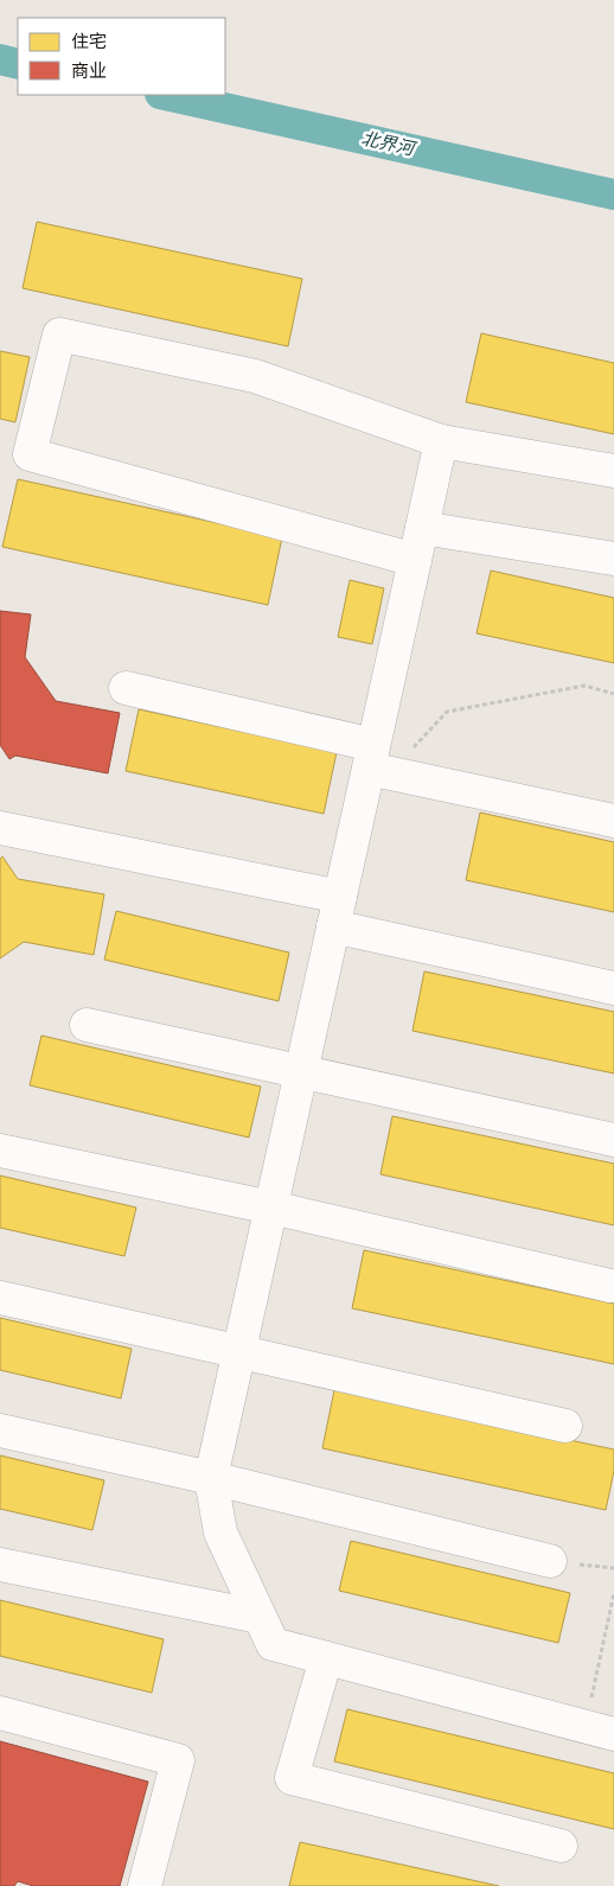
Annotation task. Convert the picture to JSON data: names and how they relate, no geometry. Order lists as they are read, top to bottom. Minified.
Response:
{"water":["北界河"],"legend":["住宅","商业"]}
